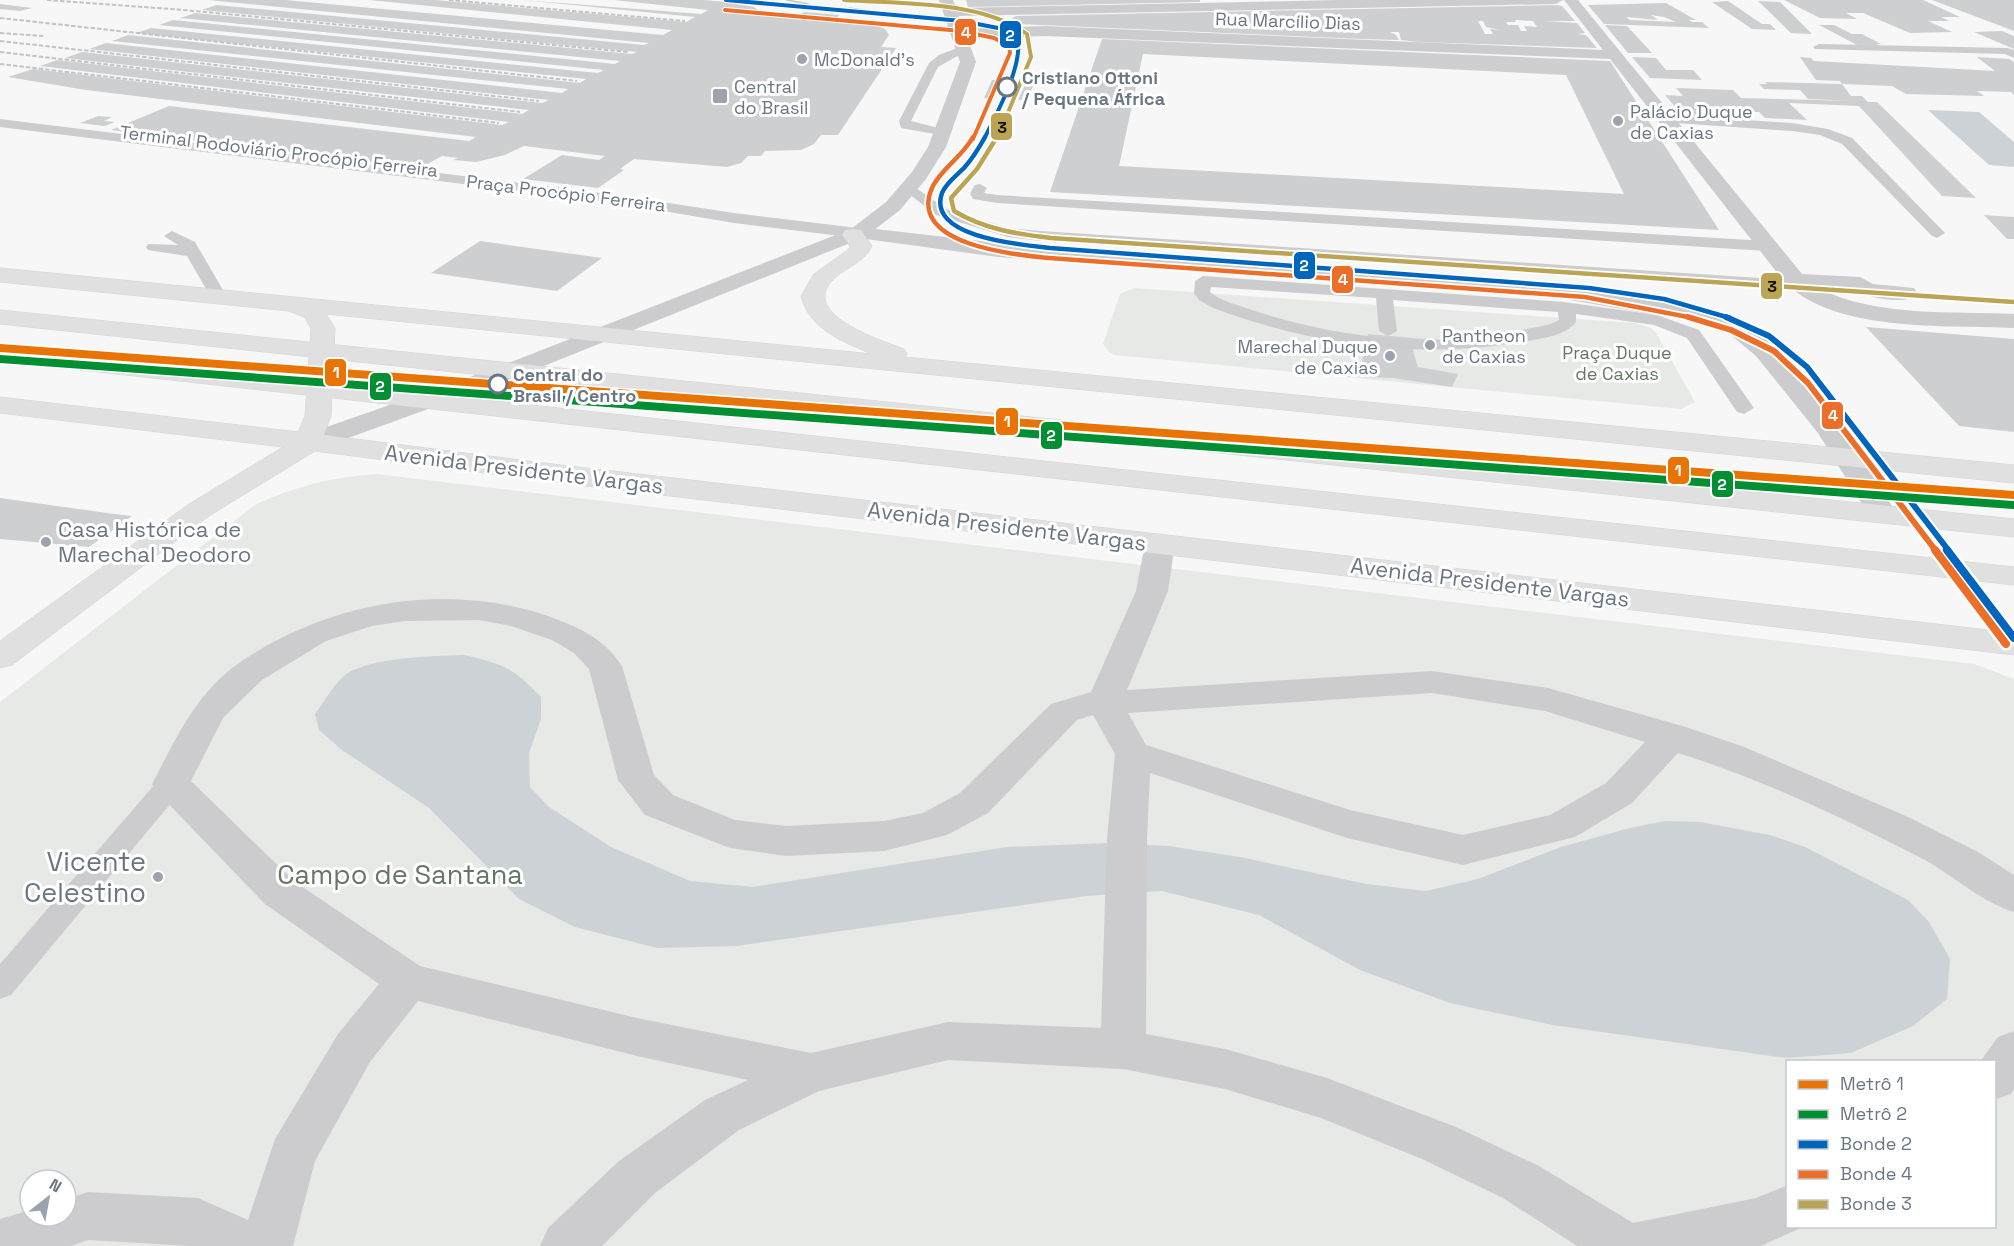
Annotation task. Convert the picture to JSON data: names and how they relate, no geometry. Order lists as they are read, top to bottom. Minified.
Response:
{"streets":{"main road":["Avenida Presidente Vargas"],"street":["Rua Marcílio Dias"],"lane":["Terminal Rodoviário Procópio Ferreira","Praça Procópio Ferreira"]},"crossings":[["Terminal Rodoviário Procópio Ferreira","Praça Procópio Ferreira"]],"parks":["Praça Duque de Caxias","Campo de Santana"],"places":{"other":["McDonald's","Cristiano Ottoni / Pequena África","Palácio Duque de Caxias","Pantheon de Caxias","Marechal Duque de Caxias","Central do Brasil / Centro","Casa Histórica de Marechal Deodoro","Vicente Celestino"],"transit":["Central do Brasil"]},"lines":["tram line 2","tram line 3","tram line 4","metro line 1","metro line 2"],"legend":["Metrô 1","Metrô 2","Bonde 2","Bonde 4","Bonde 3"],"north":"top right"}
